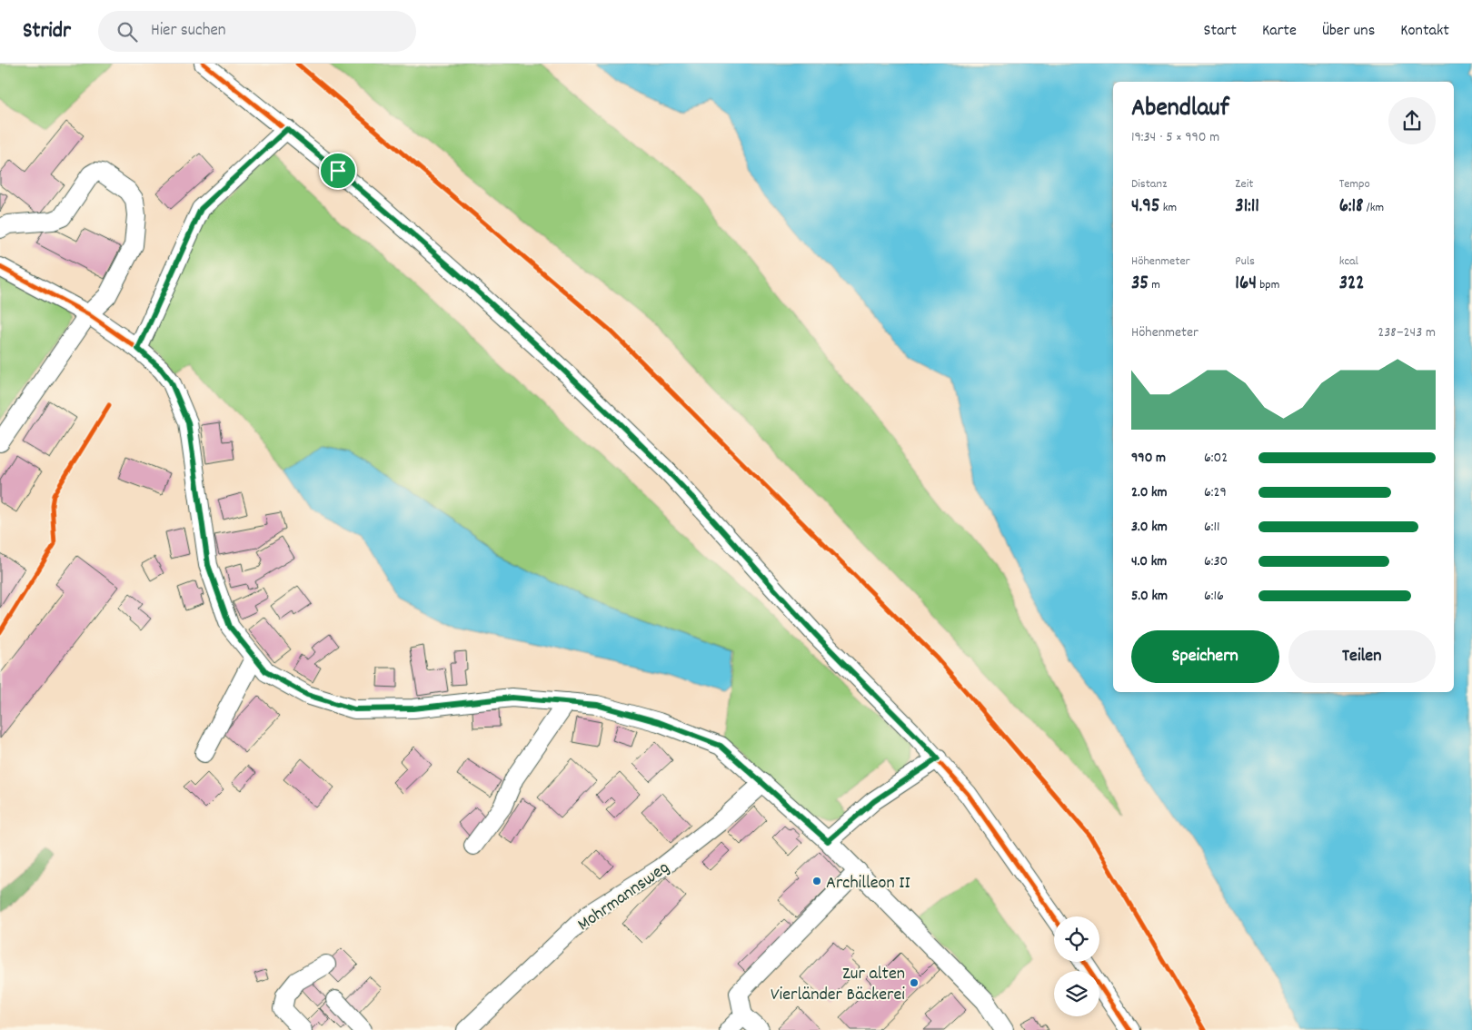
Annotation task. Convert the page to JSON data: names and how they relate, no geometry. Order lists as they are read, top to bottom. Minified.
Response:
{"streets":{"street":["Mohrmannsweg"]},"places":["Archilleon II","Zur alten Vierländer Bäckerei"],"page":{"header":"Stridr","search":"Hier suchen","nav":["Start","Karte","Über uns","Kontakt"],"heading":["Abendlauf","19:34 · 5 × 990 m"],"stats":[["Distanz","4.95 km"],["Zeit","31:11"],["Tempo","6:18 /km"],["Höhenmeter","35 m"],["Puls","164 bpm"],["kcal","322"]],"chart":["Höhenmeter","238–243 m"],"list":[{"name":"990 m","note":"6:02"},{"name":"2.0 km","note":"6:29"},{"name":"3.0 km","note":"6:11"},{"name":"4.0 km","note":"6:30"},{"name":"5.0 km","note":"6:16"}],"buttons":["Speichern","Teilen"]}}
